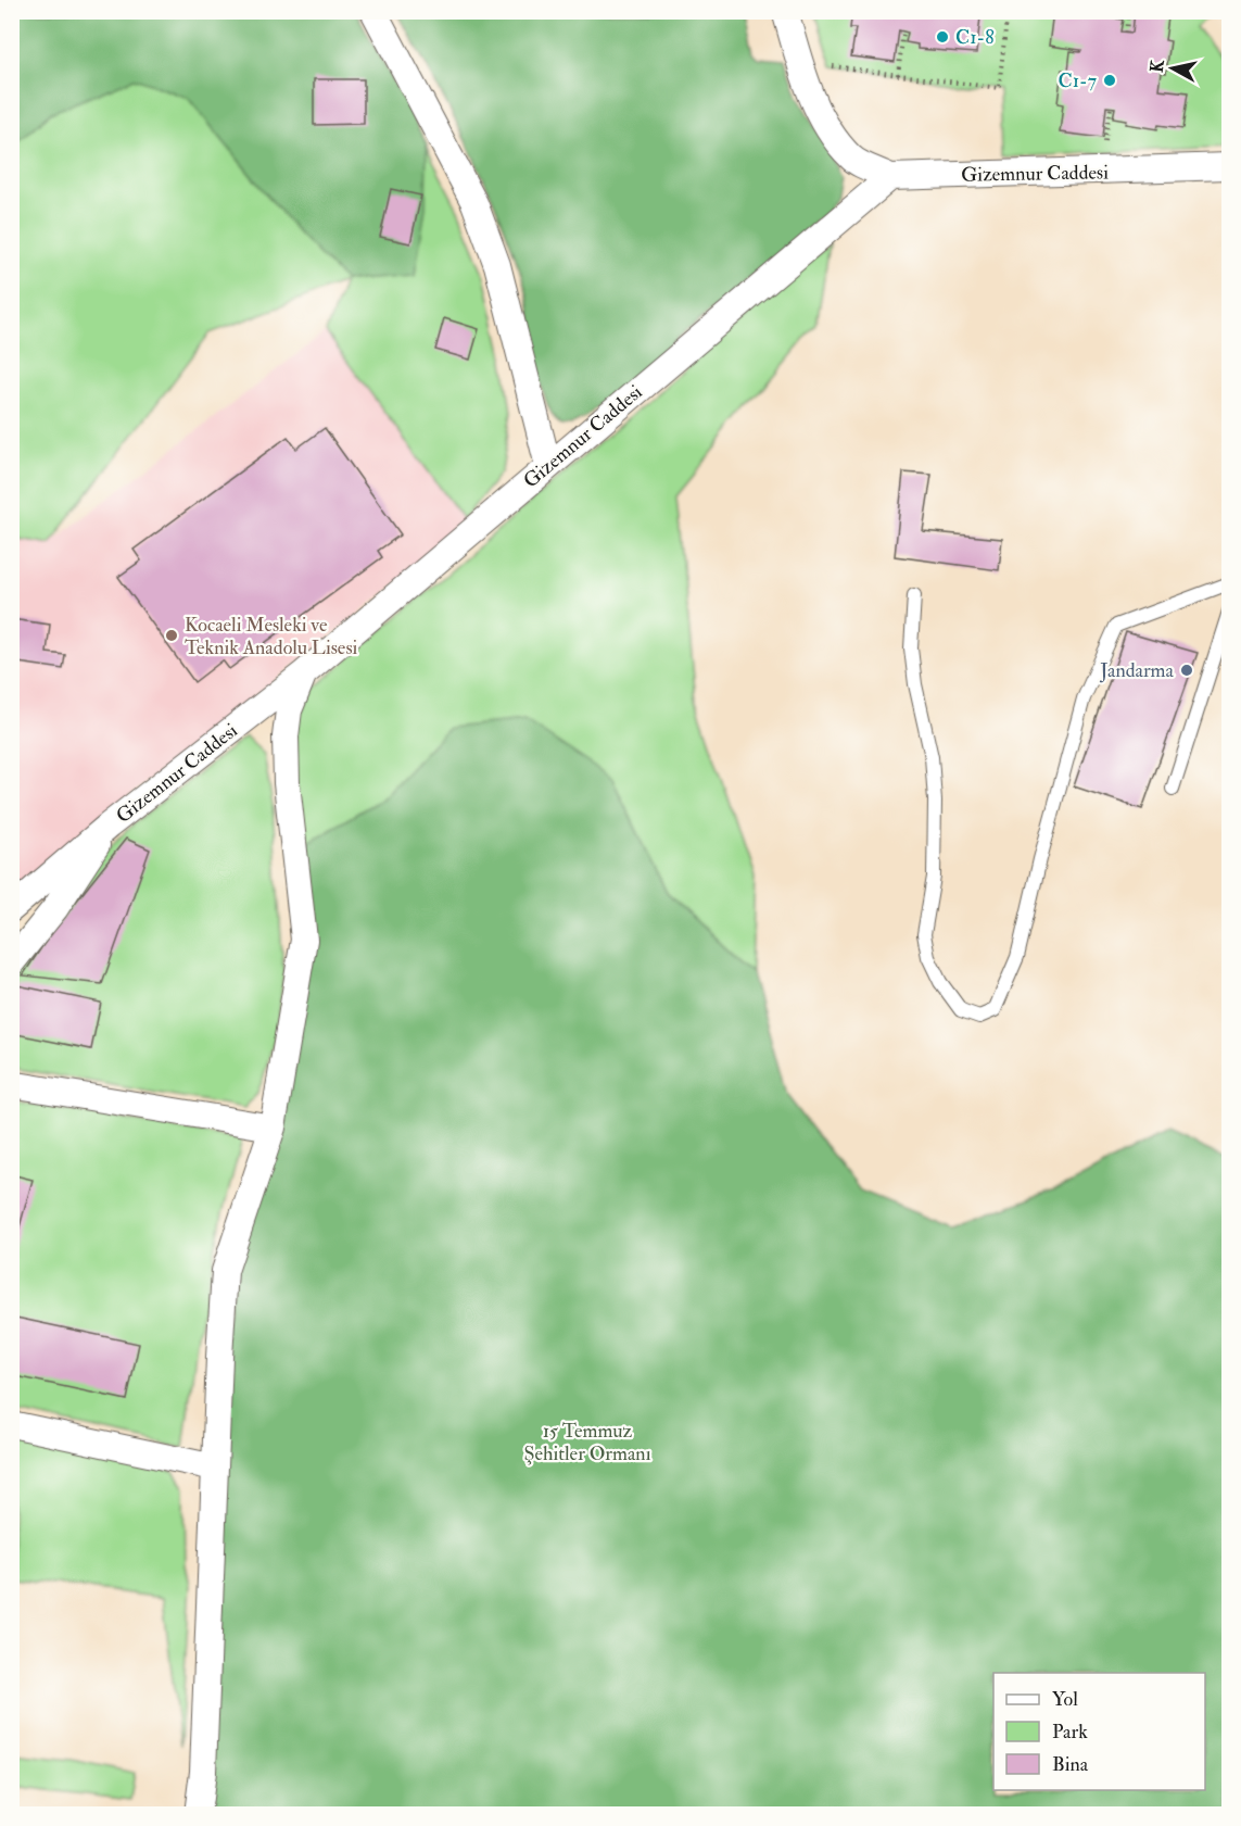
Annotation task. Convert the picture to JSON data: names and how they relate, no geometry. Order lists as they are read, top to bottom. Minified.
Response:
{"streets":{"street":["Gizemnur Caddesi"]},"parks":["15 Temmuz Şehitler Ormanı"],"places":["C1-8","C1-7","Kocaeli Mesleki ve Teknik Anadolu Lisesi","Jandarma"],"legend":["Yol","Park","Bina"],"north":"left"}
